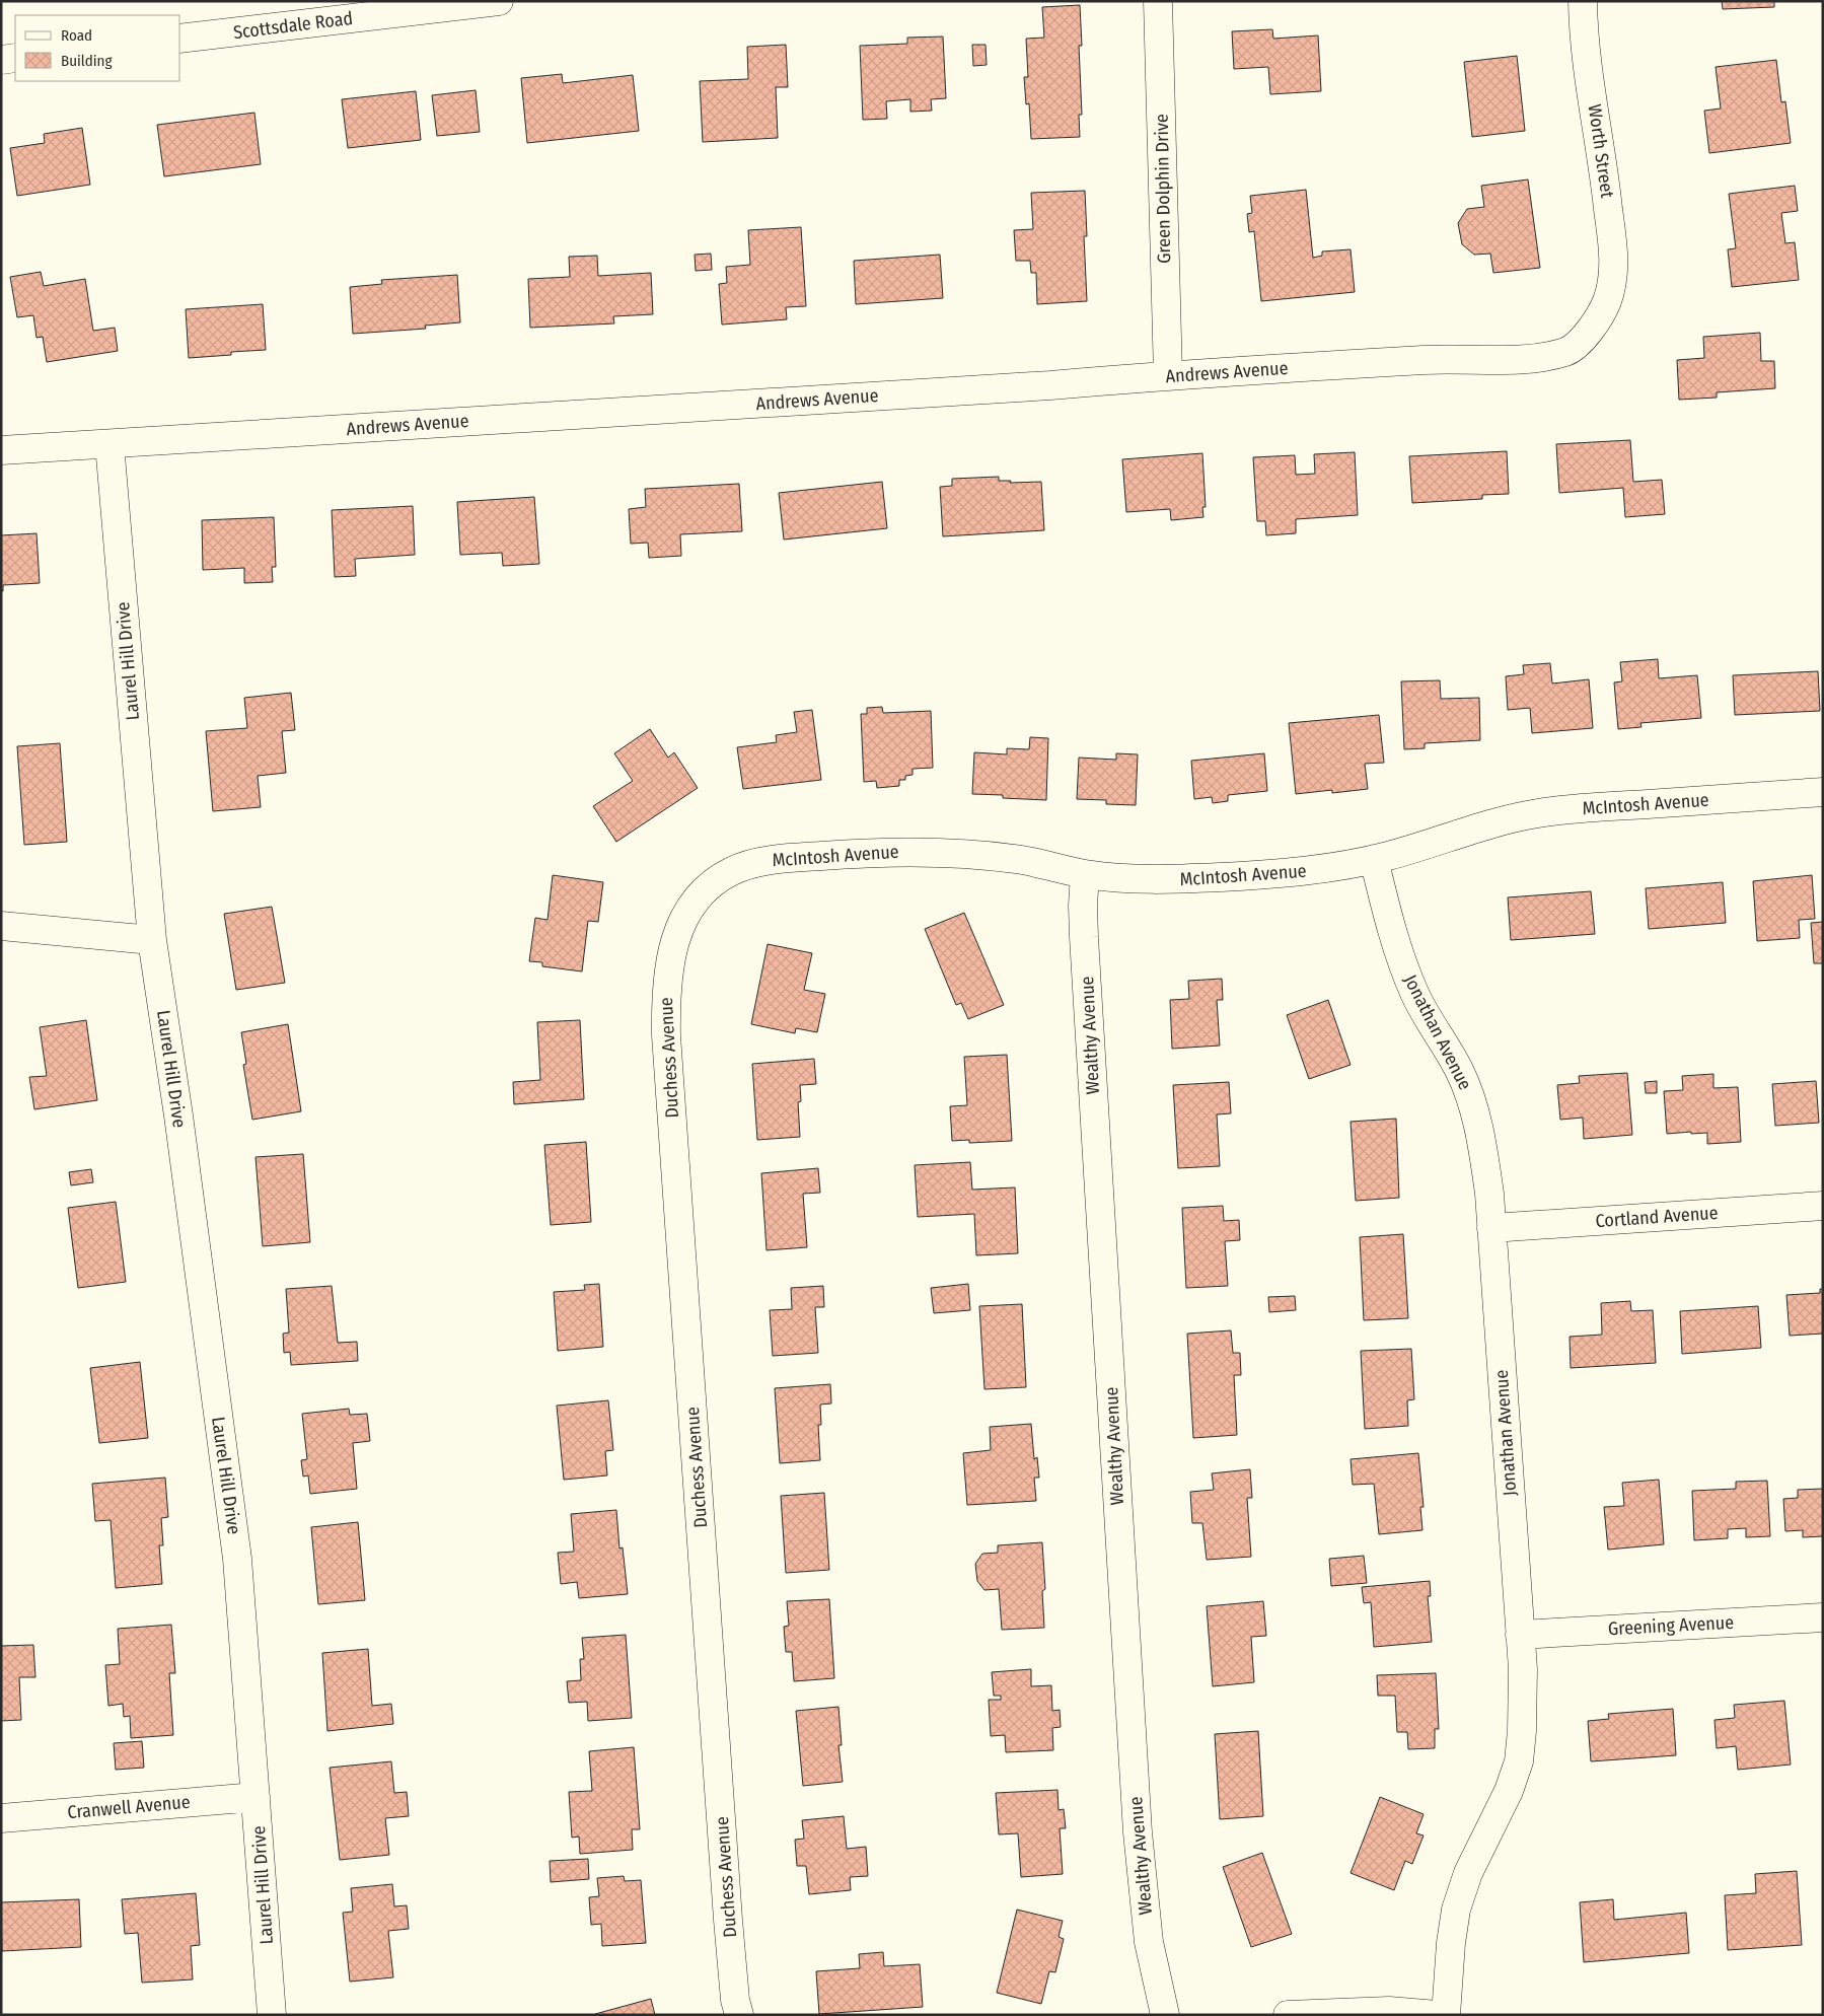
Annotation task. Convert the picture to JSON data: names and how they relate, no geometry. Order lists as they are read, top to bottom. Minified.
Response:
{"streets":{"street":["Scottsdale Road","Worth Street","Green Dolphin Drive","Andrews Avenue","Laurel Hill Drive","McIntosh Avenue","Jonathan Avenue","Wealthy Avenue","Duchess Avenue","Cortland Avenue","Greening Avenue","Cranwell Avenue"]},"crossings":[["Worth Street","Andrews Avenue"],["Green Dolphin Drive","Andrews Avenue"],["Andrews Avenue","Laurel Hill Drive"],["Laurel Hill Drive","Cranwell Avenue"],["McIntosh Avenue","Jonathan Avenue"],["McIntosh Avenue","Wealthy Avenue"],["McIntosh Avenue","Duchess Avenue"],["Jonathan Avenue","Cortland Avenue"],["Jonathan Avenue","Greening Avenue"]],"legend":["Road","Building"]}
